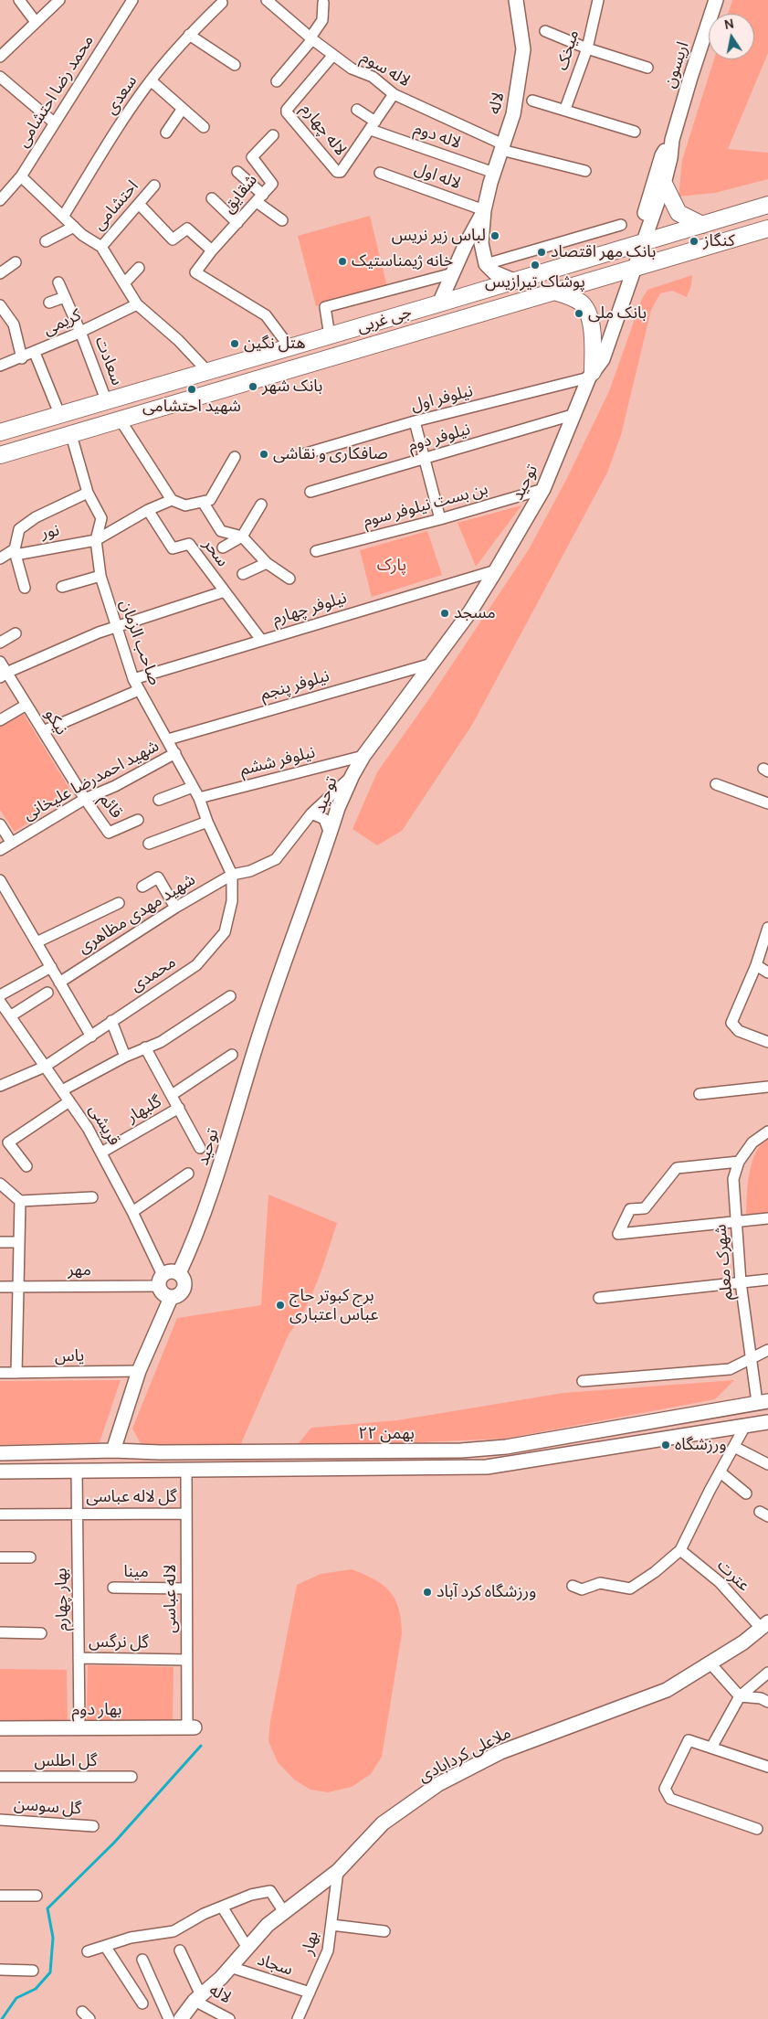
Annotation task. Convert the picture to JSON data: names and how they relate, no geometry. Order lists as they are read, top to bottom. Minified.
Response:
{"streets":{"main road":["اریسون","لاله","جی غربی","توحید","۲۲ بهمن","بهار دوم","ملاعلی کردابادی"],"street":["میخک","لاله سوم","محمد رضا احتشامی","سعدی","لاله چهارم","لاله دوم","لاله اول","شقایق","احتشامی","کریمی","سعادت","نیلوفر اول","نیلوفر دوم","بن بست نیلوفر سوم","نور","سحر","نیلوفر چهارم","صاحب الزمان","نیلوفر پنجم","نیکو","نیلوفر ششم","شهید احمدرضا علیخانی","قائم","شهید مهدی مظاهری","محمدی","گلبهار","قریشی","شهرک معلم","مهر","یاس","گل لاله عباسی","مینا","عترت","لاله عباسی","بهار چهارم","گل نرگس","گل اطلس","گل سوسن","بهار","سجاد"]},"crossings":[["اریسون","جی غربی"],["اریسون","توحید"],["لاله سوم","لاله"],["لاله سوم","لاله چهارم"],["لاله","لاله دوم"],["لاله","لاله اول"],["لاله","ملاعلی کردابادی"],["لاله چهارم","لاله دوم"],["شقایق","جی غربی"],["جی غربی","سعادت"],["جی غربی","توحید"],["جی غربی","صاحب الزمان"],["کریمی","سعادت"],["نیلوفر اول","توحید"],["نیلوفر دوم","توحید"],["توحید","بن بست نیلوفر سوم"],["توحید","نیلوفر چهارم"],["توحید","نیلوفر پنجم"],["توحید","نیلوفر ششم"],["توحید","شهید مهدی مظاهری"],["توحید","قریشی"],["توحید","مهر"],["نور","سحر"],["نور","صاحب الزمان"],["سحر","نیلوفر چهارم"],["نیلوفر چهارم","صاحب الزمان"],["صاحب الزمان","نیلوفر پنجم"],["صاحب الزمان","نیلوفر ششم"],["صاحب الزمان","شهید احمدرضا علیخانی"],["صاحب الزمان","شهید مهدی مظاهری"],["صاحب الزمان","محمدی"],["نیکو","شهید احمدرضا علیخانی"],["نیکو","قائم"],["شهید احمدرضا علیخانی","قائم"],["شهید مهدی مظاهری","محمدی"],["محمدی","قریشی"],["گلبهار","قریشی"],["قریشی","مهر"],["شهرک معلم","۲۲ بهمن"],["۲۲ بهمن","لاله عباسی"],["۲۲ بهمن","بهار چهارم"],["گل لاله عباسی","لاله عباسی"],["گل لاله عباسی","بهار چهارم"],["مینا","لاله عباسی"],["عترت","ملاعلی کردابادی"],["لاله عباسی","گل نرگس"],["لاله عباسی","بهار دوم"],["بهار چهارم","گل نرگس"],["بهار چهارم","بهار دوم"],["ملاعلی کردابادی","بهار"],["ملاعلی کردابادی","سجاد"],["بهار","سجاد"]],"parks":["پارک"],"places":["لباس زیر نریس","کنگاز","بانک مهر اقتصاد","خانه ژیمناستیک","پوشاک تیرازیس","بانک ملی","هتل نگین","بانک شهر","شهید احتشامی","صافکاری و نقاشی","مسجد","برج کبوتر حاج عباس اعتباری","ورزشگاه","ورزشگاه کرد آباد"],"north":"top"}
